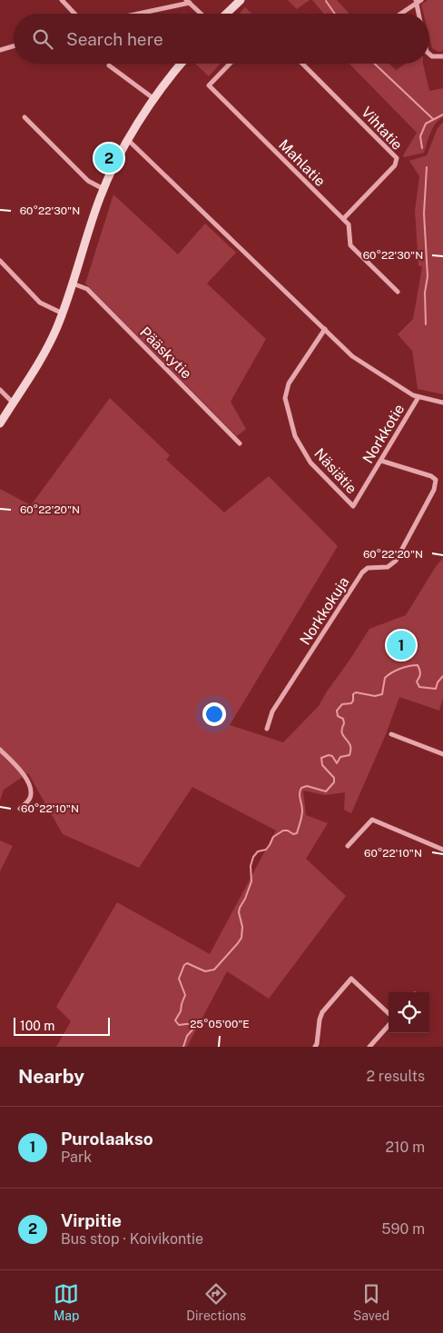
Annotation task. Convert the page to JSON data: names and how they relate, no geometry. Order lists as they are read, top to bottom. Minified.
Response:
{"streets":{"street":["Vihtatie","Mahlatie","Pääskytie","Norkkotie","Näsiätie","Norkkokuja"]},"crossings":[["Vihtatie","Mahlatie"],["Norkkotie","Näsiätie"],["Norkkotie","Norkkokuja"]],"scale_bar":"100 m","page":{"search":"Search here","pins":["2","1"],"scale":"100 m","heading":["Nearby","2 results"],"list":[{"mark":"1","name":"Purolaakso","note":"Park","value":"210 m"},{"mark":"2","name":"Virpitie","note":"Bus stop · Koivikontie","value":"590 m"}],"nav":["Map","Directions","Saved"]},"coordinates":["60°22'30\"N","60°22'20\"N","60°22'10\"N","25°05'00\"E"]}
